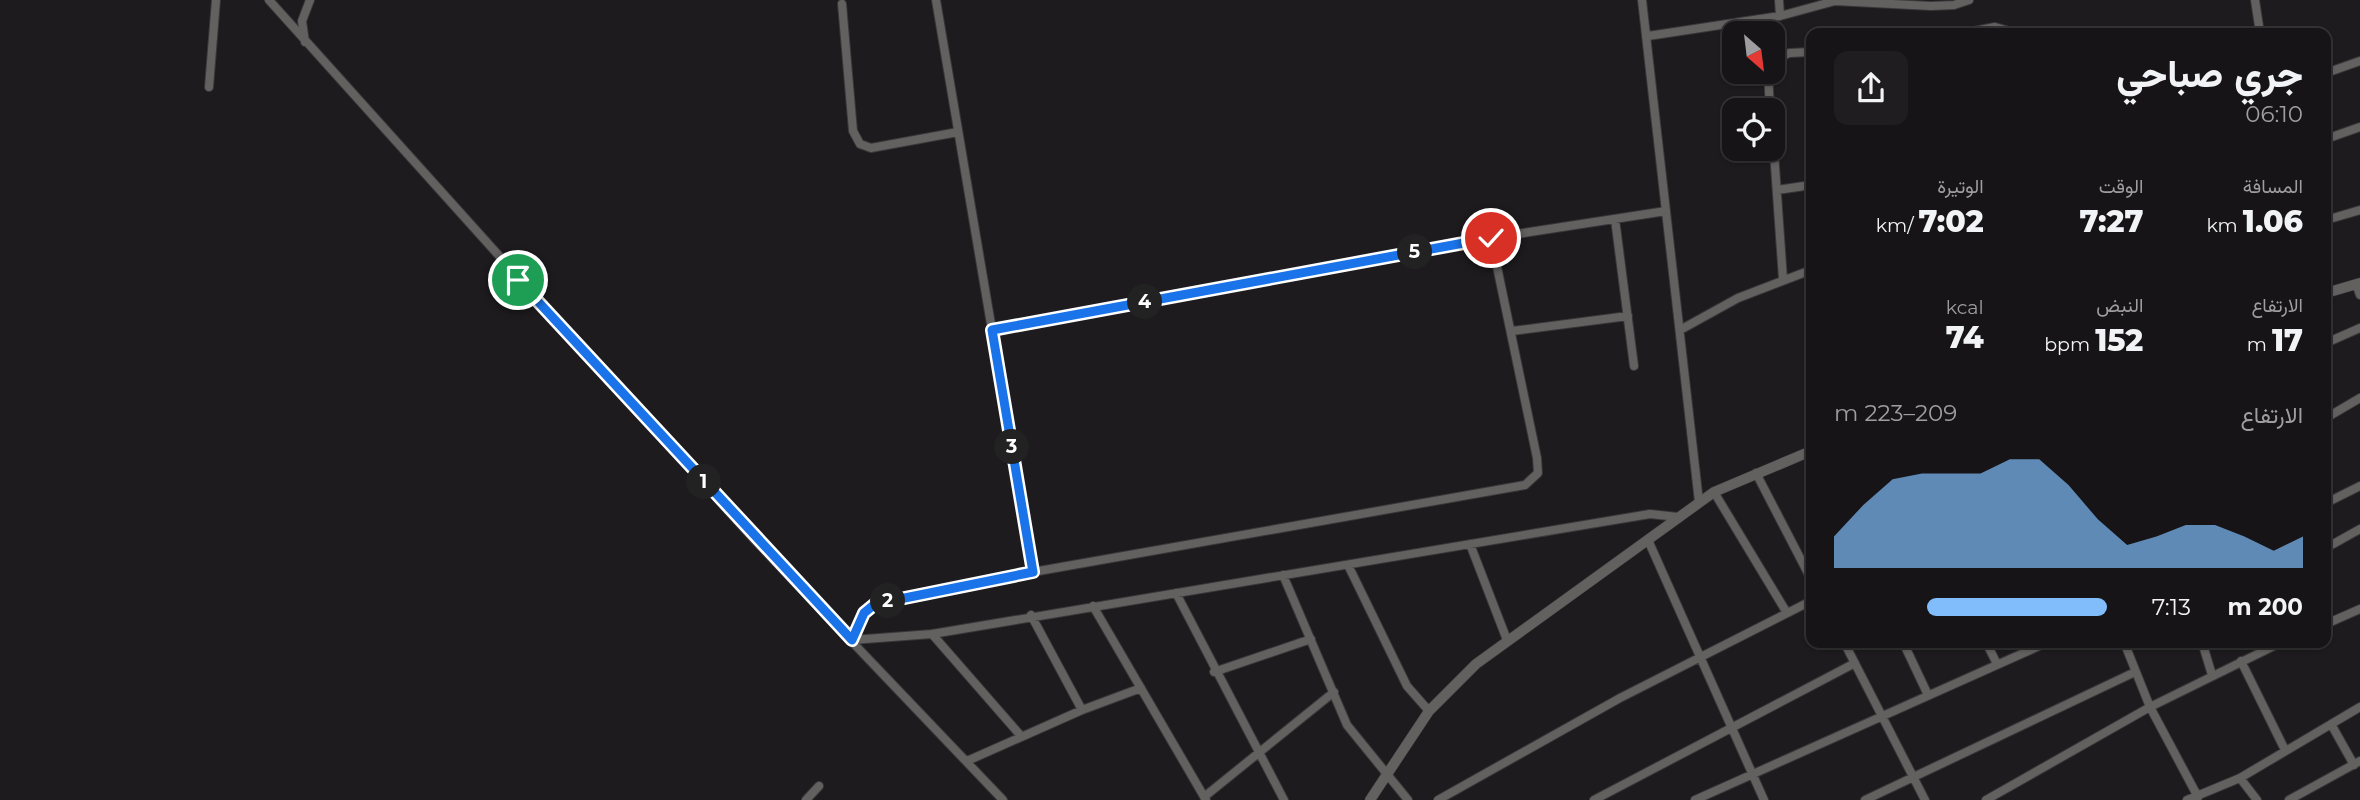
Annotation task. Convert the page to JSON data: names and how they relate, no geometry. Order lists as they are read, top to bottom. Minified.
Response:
{"north":"bottom right","page":{"heading":["جري صباحي","06:10"],"stats":[["المسافة","1.06 km"],["الوقت","7:27"],["الوتيرة","7:02 /km"],["الارتفاع","17 m"],["النبض","152 bpm"],["kcal","74"]],"pins":["5","4","3","1","2"],"chart":["الارتفاع","209–223 m"],"list":[{"name":"200 m","note":"7:13"}]}}
